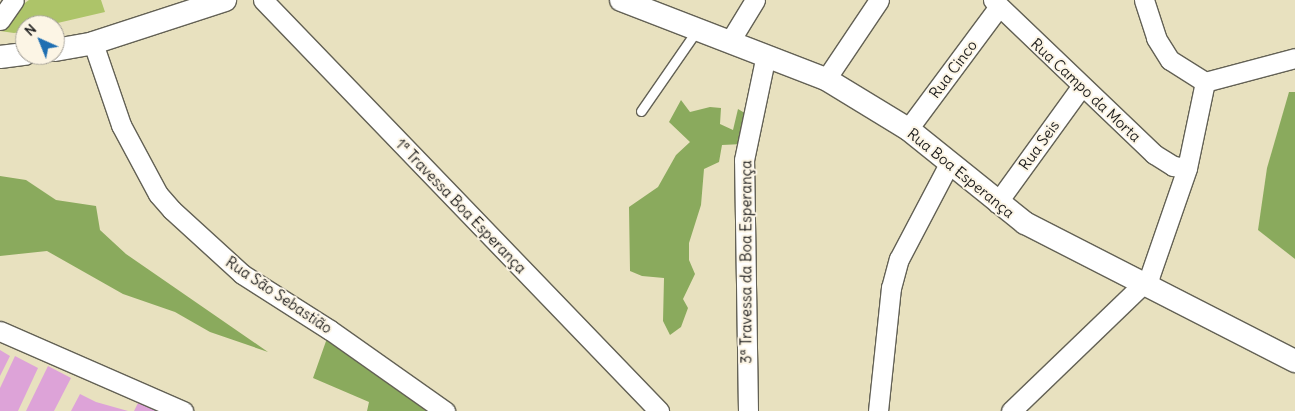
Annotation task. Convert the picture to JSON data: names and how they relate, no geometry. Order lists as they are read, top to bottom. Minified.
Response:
{"streets":{"street":["Rua Cinco","Rua Campo da Morta","Rua Seis","Rua Boa Esperança","1ª Travessa Boa Esperança","3ª Travessa da Boa Esperança","Rua São Sebastião"]},"crossings":[["Rua Cinco","Rua Campo da Morta"],["Rua Cinco","Rua Boa Esperança"],["Rua Campo da Morta","Rua Seis"],["Rua Seis","Rua Boa Esperança"],["Rua Boa Esperança","3ª Travessa da Boa Esperança"]],"north":"top left"}
